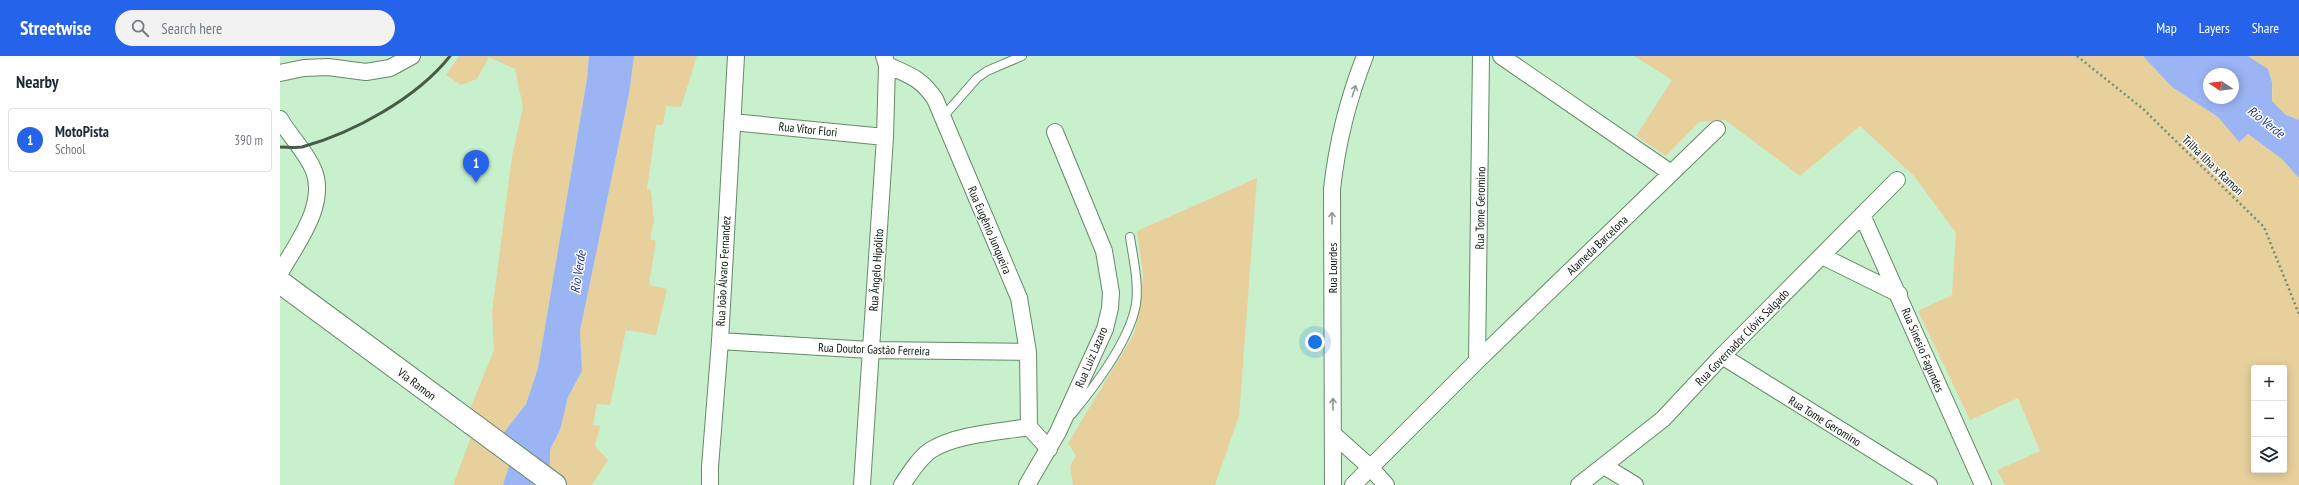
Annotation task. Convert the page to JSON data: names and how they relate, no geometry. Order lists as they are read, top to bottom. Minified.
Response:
{"streets":{"main road":["Via Ramon"],"street":["Rua Vítor Flori","Rua Tome Geromino","Rua Eugênio Junqueira","Alameda Barcelona","Rua Lourdes","Rua Ângelo Hipólito","Rua João Álvaro Fernandez","Rua Governador Clóvis Salgado","Rua Doutor Gastão Ferreira","Rua Sinesio Fagundes","Rua Luiz Lazaro"],"path":["Trilha Ilha x Ramon"]},"crossings":[["Rua Vítor Flori","Rua Ângelo Hipólito"],["Rua Vítor Flori","Rua João Álvaro Fernandez"],["Rua Tome Geromino","Alameda Barcelona"],["Rua Tome Geromino","Rua Governador Clóvis Salgado"],["Rua Eugênio Junqueira","Rua Ângelo Hipólito"],["Rua Eugênio Junqueira","Rua Doutor Gastão Ferreira"],["Rua Ângelo Hipólito","Rua Doutor Gastão Ferreira"],["Rua João Álvaro Fernandez","Rua Doutor Gastão Ferreira"],["Rua Governador Clóvis Salgado","Rua Sinesio Fagundes"]],"one_way":["Rua Lourdes"],"water":["Rio Verde"],"north":"left","page":{"header":"Streetwise","search":"Search here","nav":["Map","Layers","Share"],"heading":"Nearby","list":[{"mark":"1","name":"MotoPista","note":"School","value":"390 m"}],"pins":"1","map_buttons":["+","−"]}}
